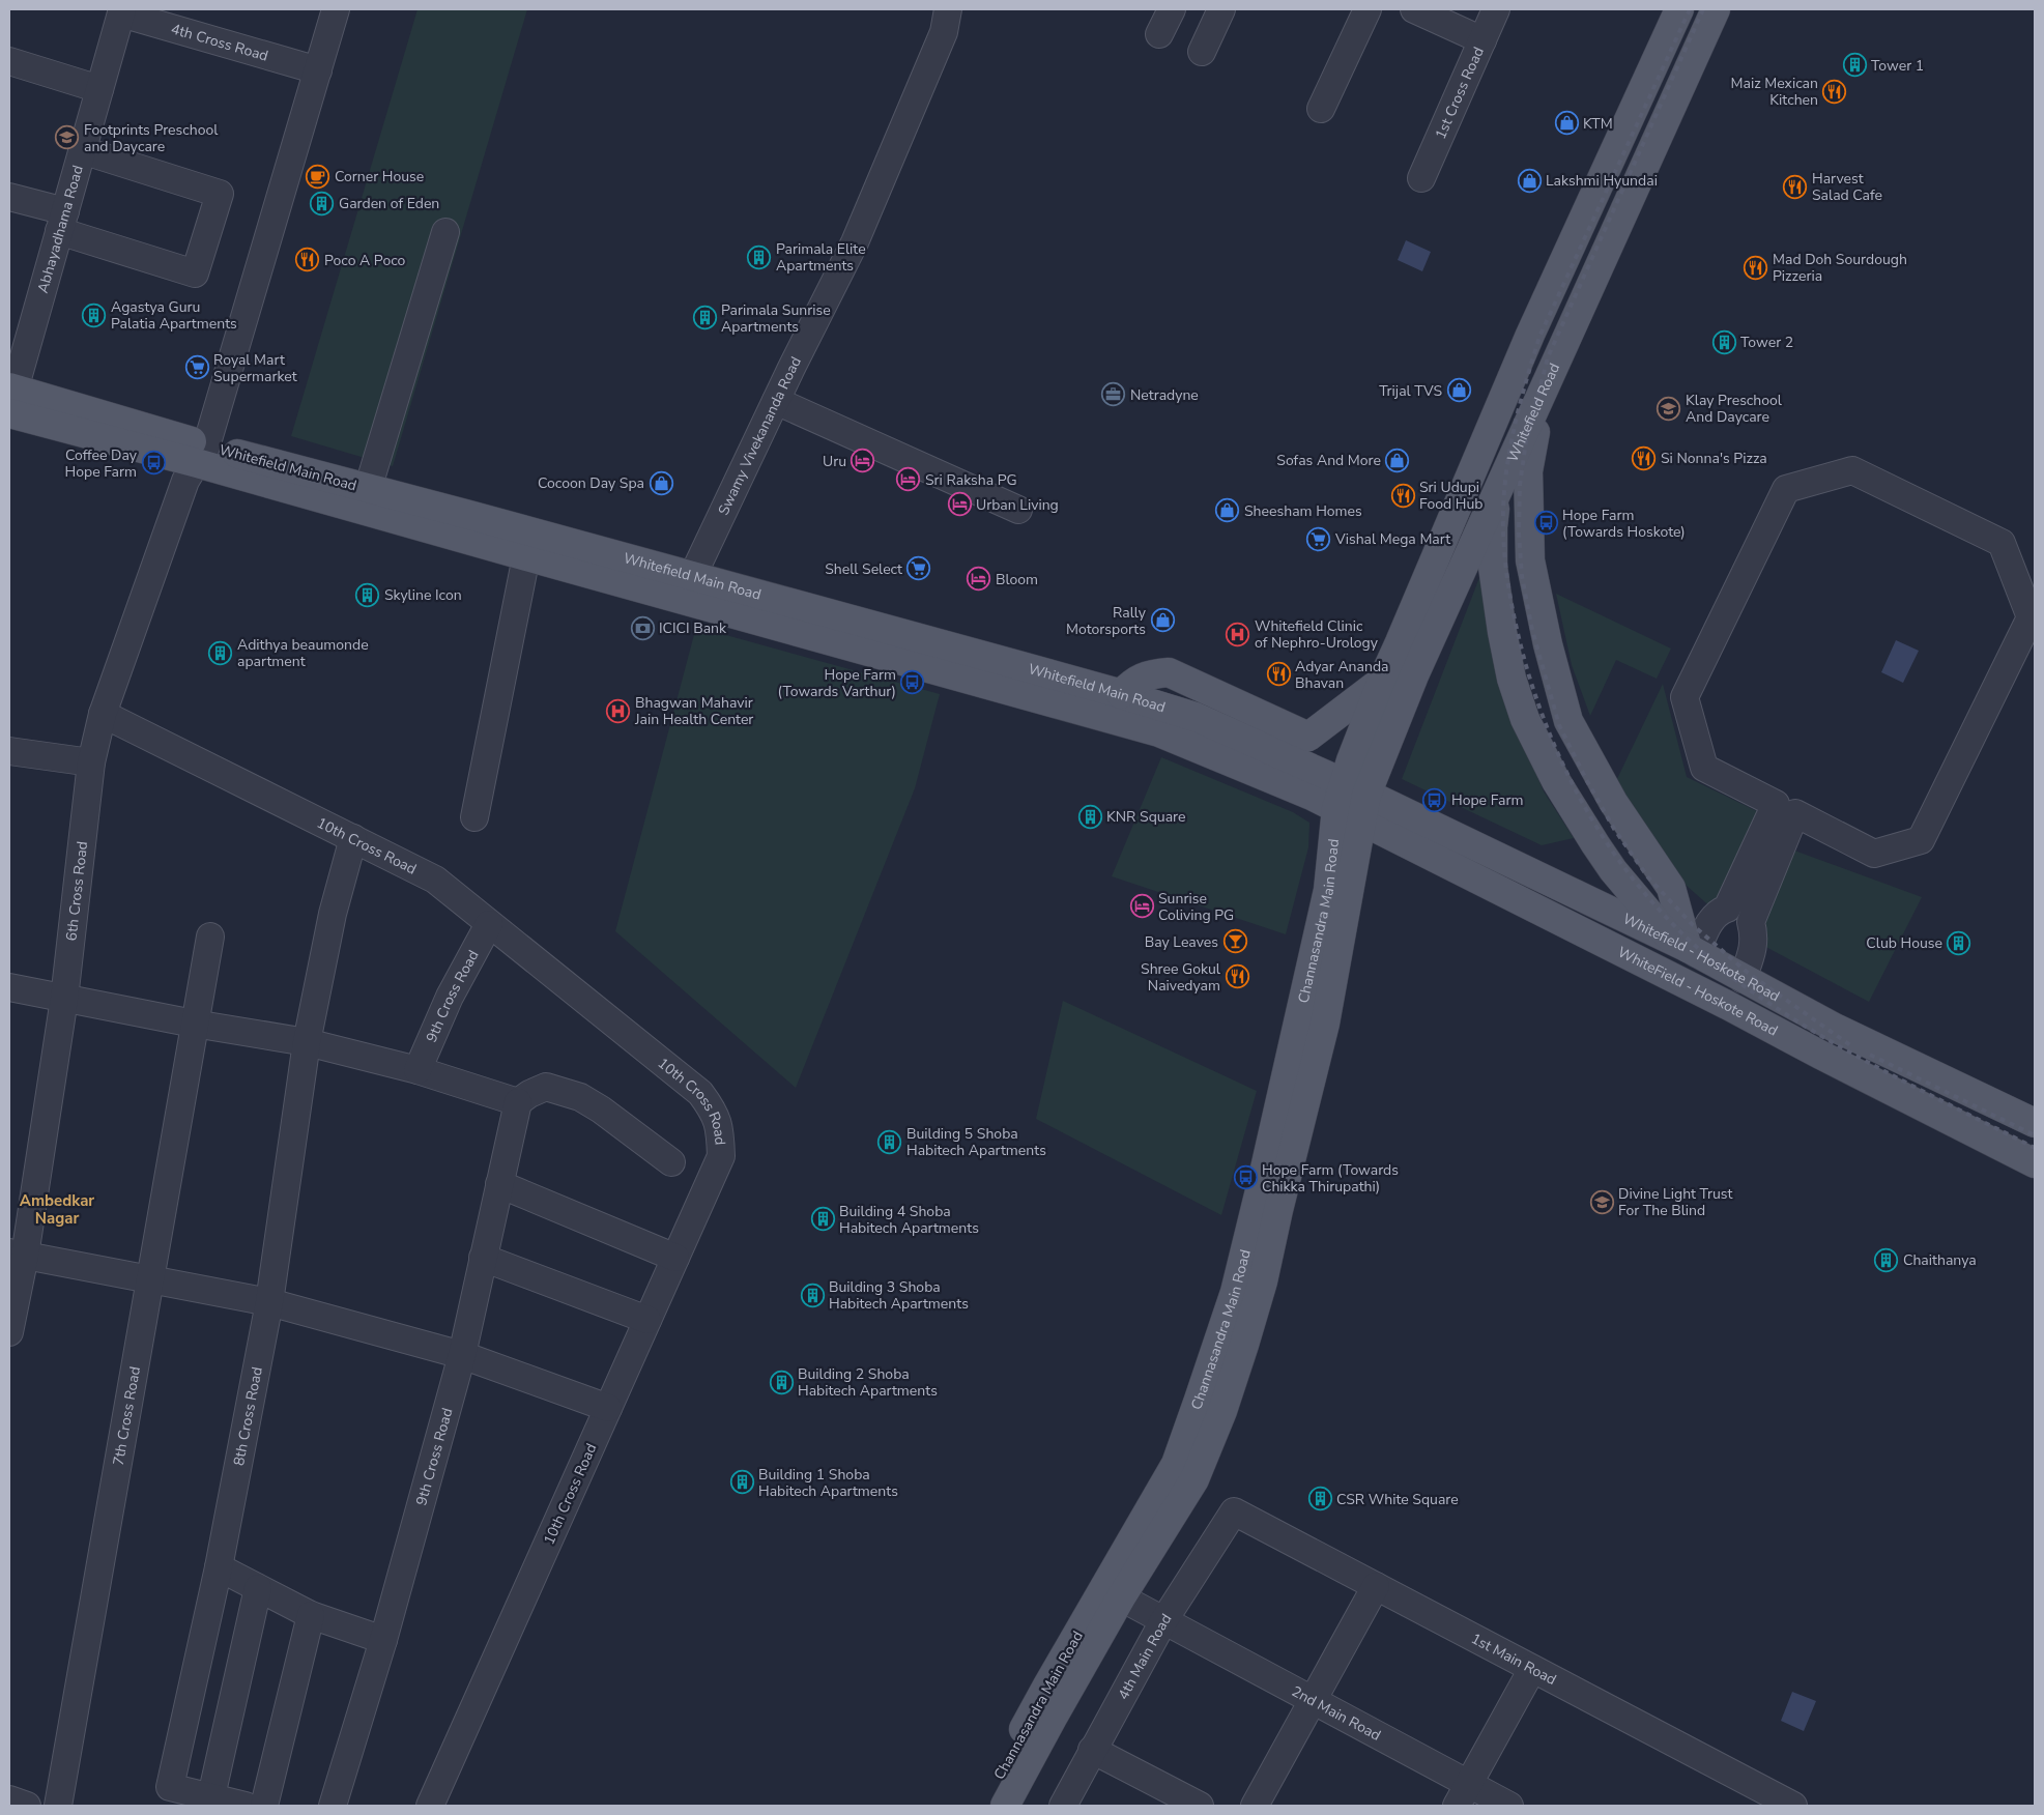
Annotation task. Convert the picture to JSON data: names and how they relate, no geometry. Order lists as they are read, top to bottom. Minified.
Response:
{"streets":{"main road":["Whitefield Road","Whitefield Main Road","Channasandra Main Road","Whitefield - Hoskote Road","WhiteField - Hoskote Road"],"street":["4th Cross Road","1st Cross Road","Abhayadhama Road","Swamy Vivekananda Road","10th Cross Road","6th Cross Road","9th Cross Road","7th Cross Road","8th Cross Road","4th Main Road","1st Main Road","2nd Main Road"]},"crossings":[["4th Cross Road","Abhayadhama Road"],["4th Cross Road","6th Cross Road"],["Abhayadhama Road","Whitefield Main Road"],["Whitefield Road","Whitefield Main Road"],["Whitefield Road","Channasandra Main Road"],["Whitefield Road","Whitefield - Hoskote Road"],["Whitefield Road","WhiteField - Hoskote Road"],["Swamy Vivekananda Road","Whitefield Main Road"],["Whitefield Main Road","6th Cross Road"],["Whitefield Main Road","Channasandra Main Road"],["Whitefield Main Road","Whitefield - Hoskote Road"],["Whitefield Main Road","WhiteField - Hoskote Road"],["10th Cross Road","6th Cross Road"],["10th Cross Road","9th Cross Road"],["10th Cross Road","8th Cross Road"],["Channasandra Main Road","Whitefield - Hoskote Road"],["Channasandra Main Road","WhiteField - Hoskote Road"],["Channasandra Main Road","2nd Main Road"],["Whitefield - Hoskote Road","WhiteField - Hoskote Road"],["4th Main Road","1st Main Road"],["4th Main Road","2nd Main Road"]],"districts":["Ambedkar Nagar"],"places":{"building":["Tower 1","Garden of Eden","Parimala Elite Apartments","Agastya Guru Palatia Apartments","Parimala Sunrise Apartments","Tower 2","Skyline Icon","Adithya beaumonde apartment","KNR Square","Club House","Building 5 Shoba Habitech Apartments","Building 4 Shoba Habitech Apartments","Chaithanya","Building 3 Shoba Habitech Apartments","Building 2 Shoba Habitech Apartments","Building 1 Shoba Habitech Apartments","CSR White Square"],"restaurant":["Maiz Mexican Kitchen","Harvest Salad Cafe","Poco A Poco","Mad Doh Sourdough Pizzeria","Si Nonna's Pizza","Sri Udupi Food Hub","Adyar Ananda Bhavan","Shree Gokul Naivedyam"],"shop":["KTM","Lakshmi Hyundai","Trijal TVS","Sofas And More","Cocoon Day Spa","Sheesham Homes","Rally Motorsports"],"school or university":["Footprints Preschool and Daycare","Klay Preschool And Daycare","Divine Light Trust For The Blind"],"cafe":["Corner House"],"supermarket":["Royal Mart Supermarket","Vishal Mega Mart","Shell Select"],"office":["Netradyne"],"hotel":["Uru","Sri Raksha PG","Urban Living","Bloom","Sunrise Coliving PG"],"bus stop":["Coffee Day Hope Farm","Hope Farm (Towards Hoskote)","Hope Farm (Towards Varthur)","Hope Farm","Hope Farm (Towards Chikka Thirupathi)"],"bank":["ICICI Bank"],"hospital":["Whitefield Clinic of Nephro-Urology","Bhagwan Mahavir Jain Health Center"],"bar":["Bay Leaves"]}}
